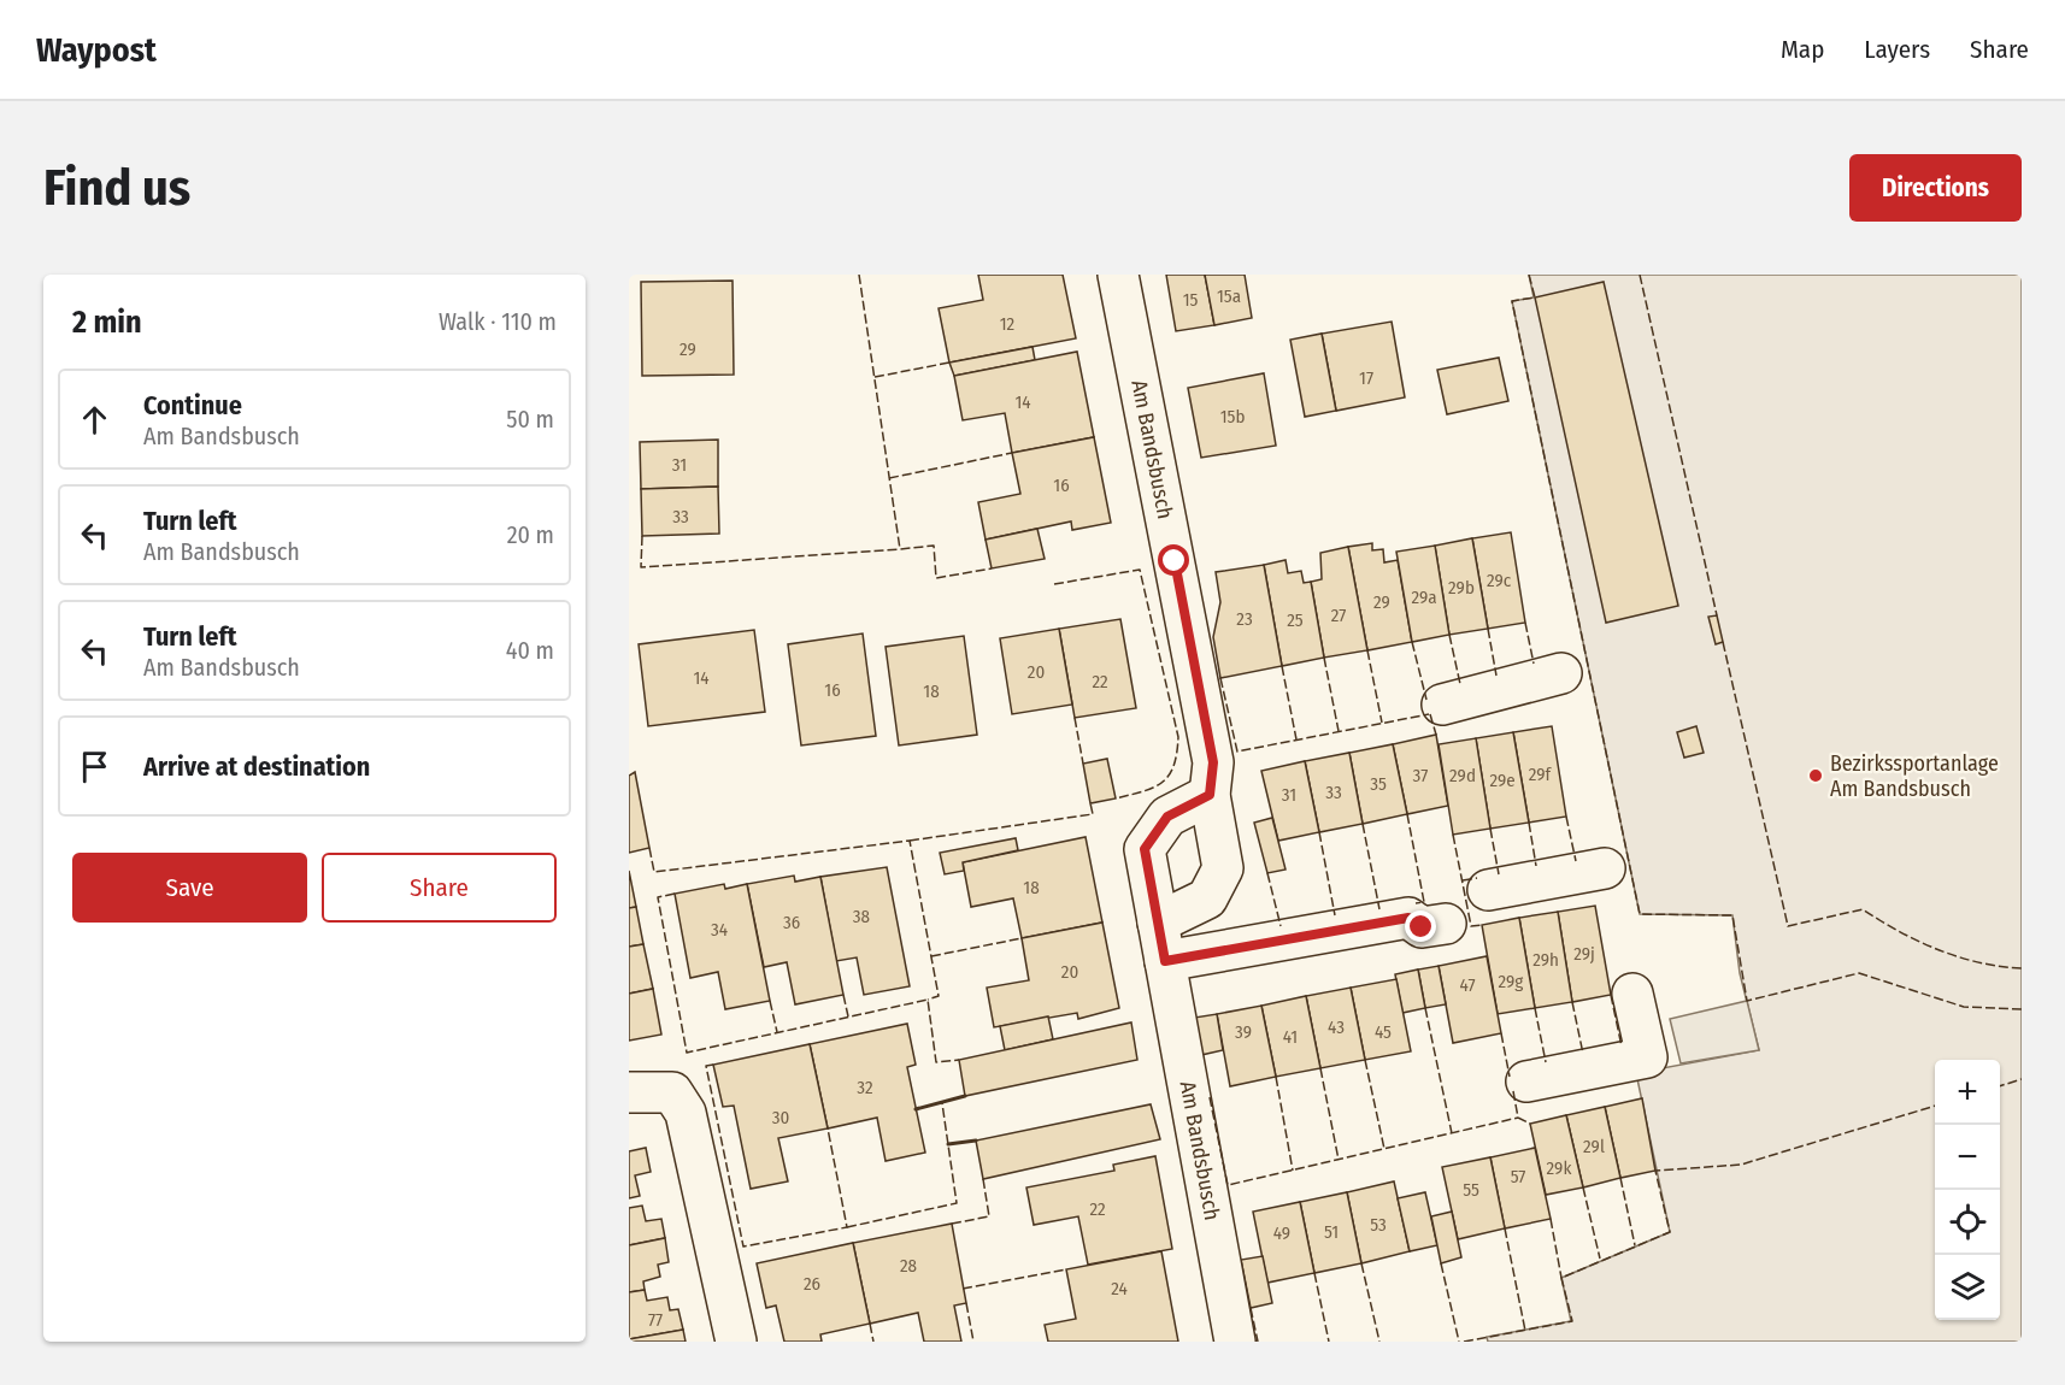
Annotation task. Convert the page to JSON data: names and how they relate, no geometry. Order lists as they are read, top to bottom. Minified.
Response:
{"streets":{"street":["Am Bandsbusch"]},"places":["Bezirkssportanlage Am Bandsbusch"],"house_numbers":["15a","15","12","29","17","14","15b","31","16","33","29c","29b","29a","29","27","23","25","20","14","22","16","18","29f","37","29d","29e","35","33","31","18","38","36","34","29j","29h","20","29g","47","43","39","45","41","32","30","29l","29k","57","55","22","53","51","49","28","26","24","77"],"page":{"header":"Waypost","nav":["Map","Layers","Share"],"buttons":["Directions",["Save","Share"]],"title":"Find us","heading":["2 min","Walk · 110 m"],"list":[["Continue","Am Bandsbusch","50 m"],["Turn left","Am Bandsbusch","20 m"],["Turn left","Am Bandsbusch","40 m"],"Arrive at destination"],"map_buttons":["+","−"]}}
